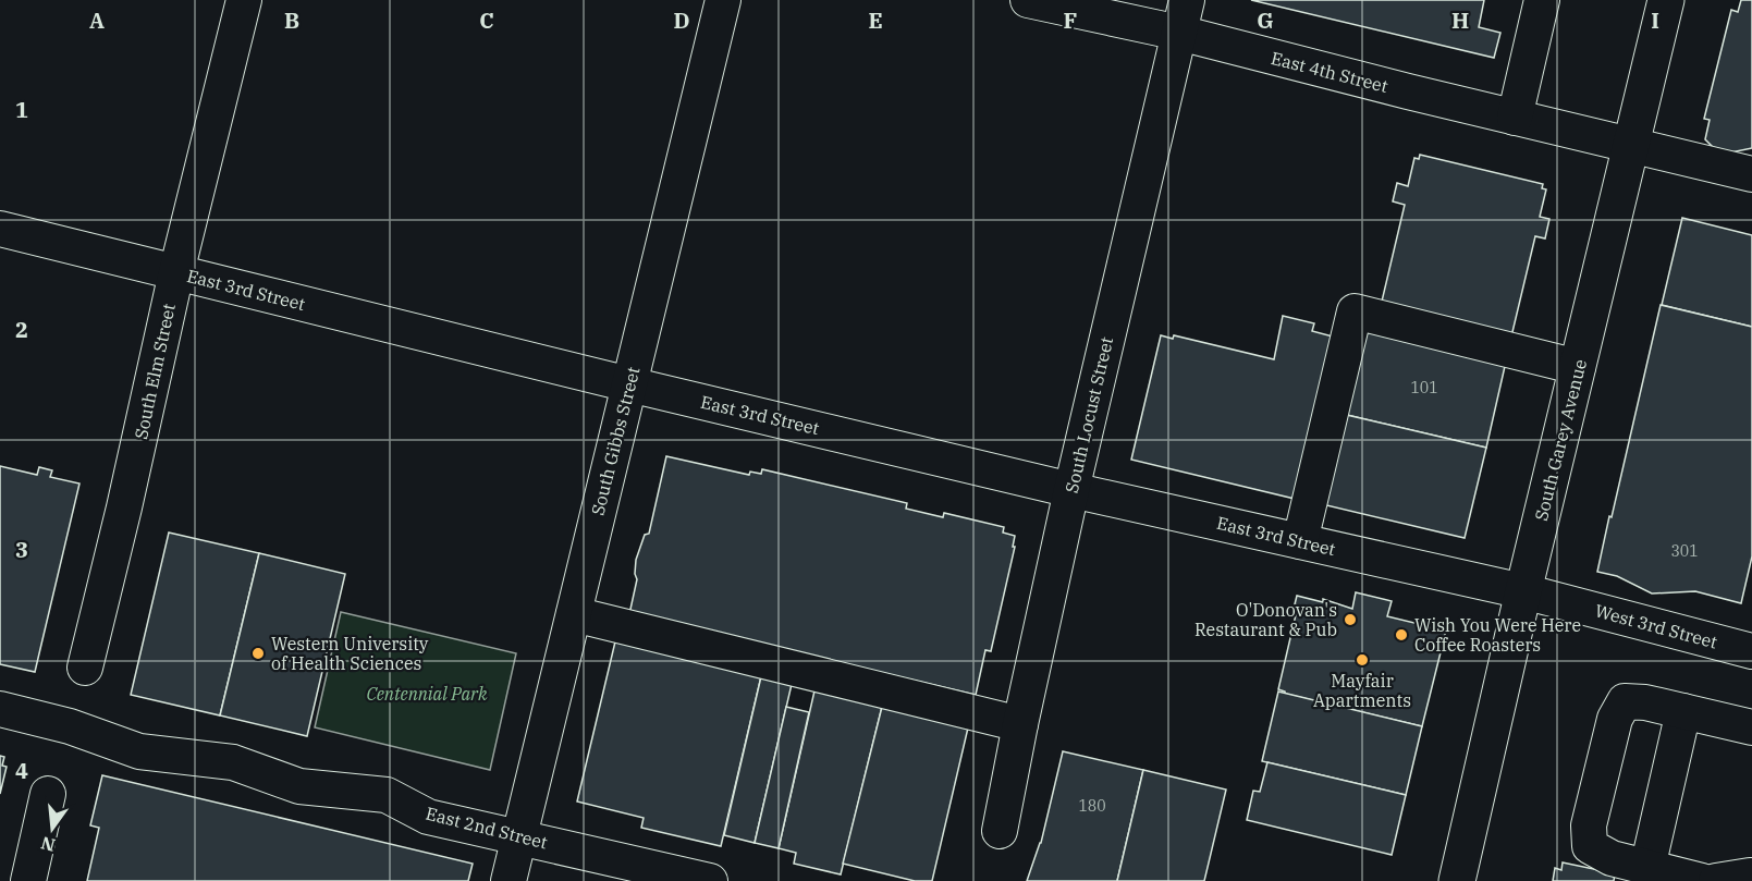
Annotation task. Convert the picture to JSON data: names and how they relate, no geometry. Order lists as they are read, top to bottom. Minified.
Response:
{"streets":{"main road":["South Garey Avenue"],"street":["East 4th Street","East 3rd Street","South Elm Street","South Locust Street","South Gibbs Street","West 3rd Street","East 2nd Street"]},"crossings":[["East 4th Street","South Locust Street"],["East 4th Street","South Garey Avenue"],["East 3rd Street","South Elm Street"],["East 3rd Street","South Locust Street"],["East 3rd Street","South Garey Avenue"],["East 3rd Street","South Gibbs Street"],["East 3rd Street","West 3rd Street"],["South Garey Avenue","West 3rd Street"],["South Gibbs Street","East 2nd Street"]],"parks":["Centennial Park"],"places":["O'Donovan's Restaurant & Pub","Wish You Were Here Coffee Roasters","Western University of Health Sciences","Mayfair Apartments"],"house_numbers":["101","301","180"],"north":"bottom","grid":{"columns":["A","B","C","D","E","F","G","H","I"],"rows":["1","2","3","4"]}}
